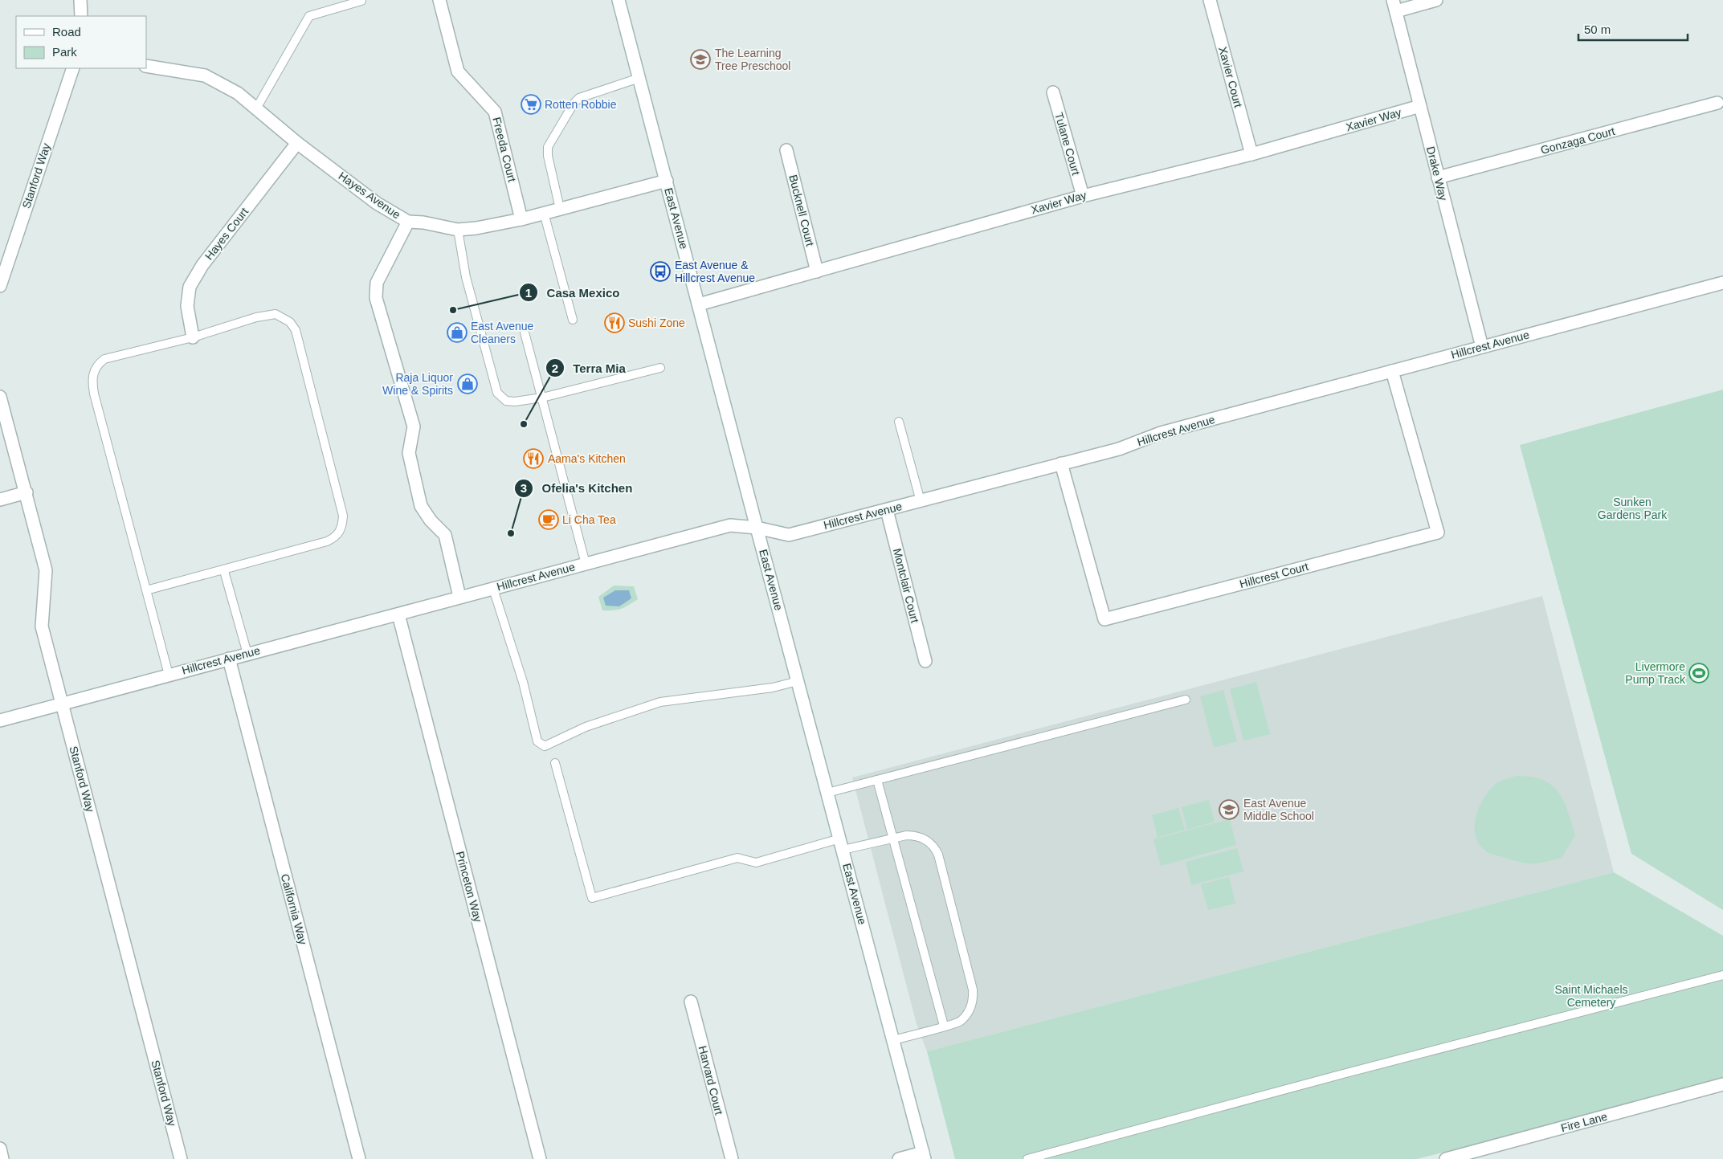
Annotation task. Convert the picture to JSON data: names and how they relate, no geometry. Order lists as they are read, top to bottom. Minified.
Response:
{"streets":{"street":["Xavier Court","Xavier Way","Gonzaga Court","Tulane Court","Freeda Court","Drake Way","Stanford Way","Hayes Avenue","Bucknell Court","East Avenue","Hayes Court","Hillcrest Avenue","Hillcrest Court","Montclair Court","Princeton Way","California Way","Harvard Court","Fire Lane"]},"crossings":[["Xavier Court","Xavier Way"],["Xavier Way","Tulane Court"],["Xavier Way","Drake Way"],["Xavier Way","Bucknell Court"],["Xavier Way","East Avenue"],["Gonzaga Court","Drake Way"],["Freeda Court","Hayes Avenue"],["Drake Way","Hillcrest Avenue"],["Stanford Way","Hillcrest Avenue"],["Hayes Avenue","East Avenue"],["Hayes Avenue","Hayes Court"],["East Avenue","Hillcrest Avenue"],["Hillcrest Avenue","Hillcrest Court"],["Hillcrest Avenue","Montclair Court"],["Hillcrest Avenue","Princeton Way"],["Hillcrest Avenue","California Way"]],"parks":["Sunken Gardens Park","Saint Michaels Cemetery"],"places":{"school or university":["The Learning Tree Preschool","East Avenue Middle School"],"supermarket":["Rotten Robbie"],"bus stop":["East Avenue & Hillcrest Avenue"],"other":["Casa Mexico","Terra Mia","Ofelia's Kitchen"],"restaurant":["Sushi Zone","Aama's Kitchen"],"shop":["East Avenue Cleaners","Raja Liquor Wine & Spirits"],"cafe":["Li Cha Tea"],"sports":["Livermore Pump Track"]},"legend":["Road","Park"],"scale_bar":"50 m"}
